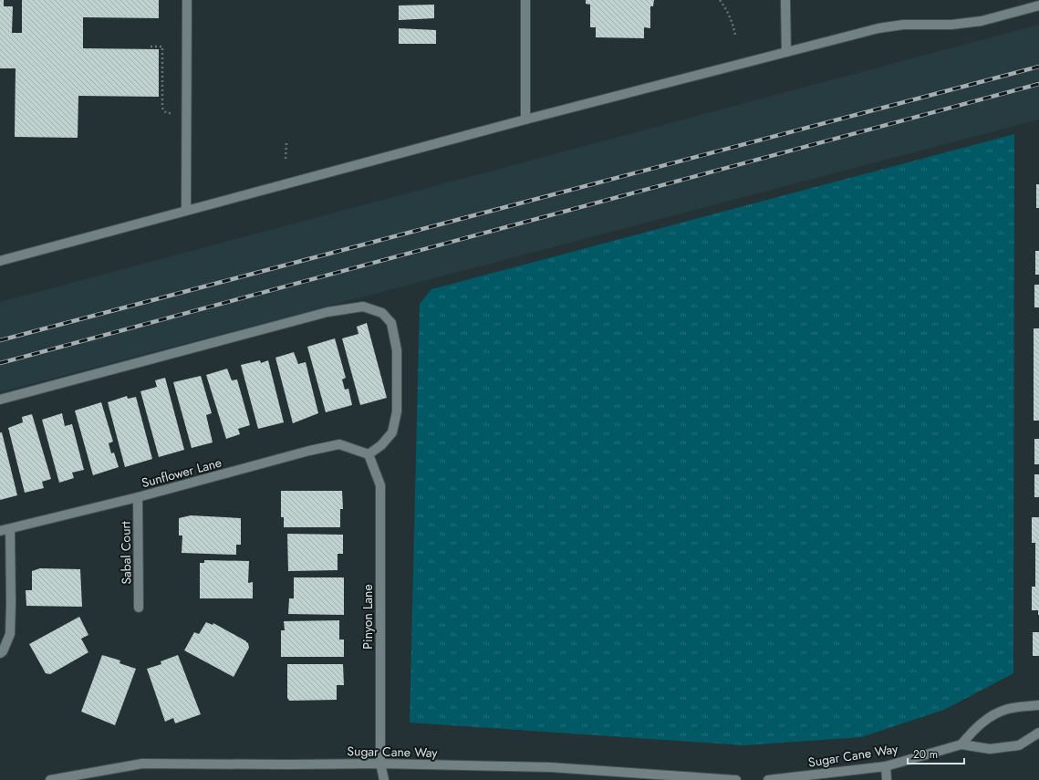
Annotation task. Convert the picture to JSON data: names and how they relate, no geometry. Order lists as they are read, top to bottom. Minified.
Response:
{"streets":{"street":["Sunflower Lane","Sabal Court","Pinyon Lane","Sugar Cane Way"]},"crossings":[["Sunflower Lane","Sabal Court"],["Sunflower Lane","Pinyon Lane"],["Pinyon Lane","Sugar Cane Way"]],"scale_bar":"20 m"}
